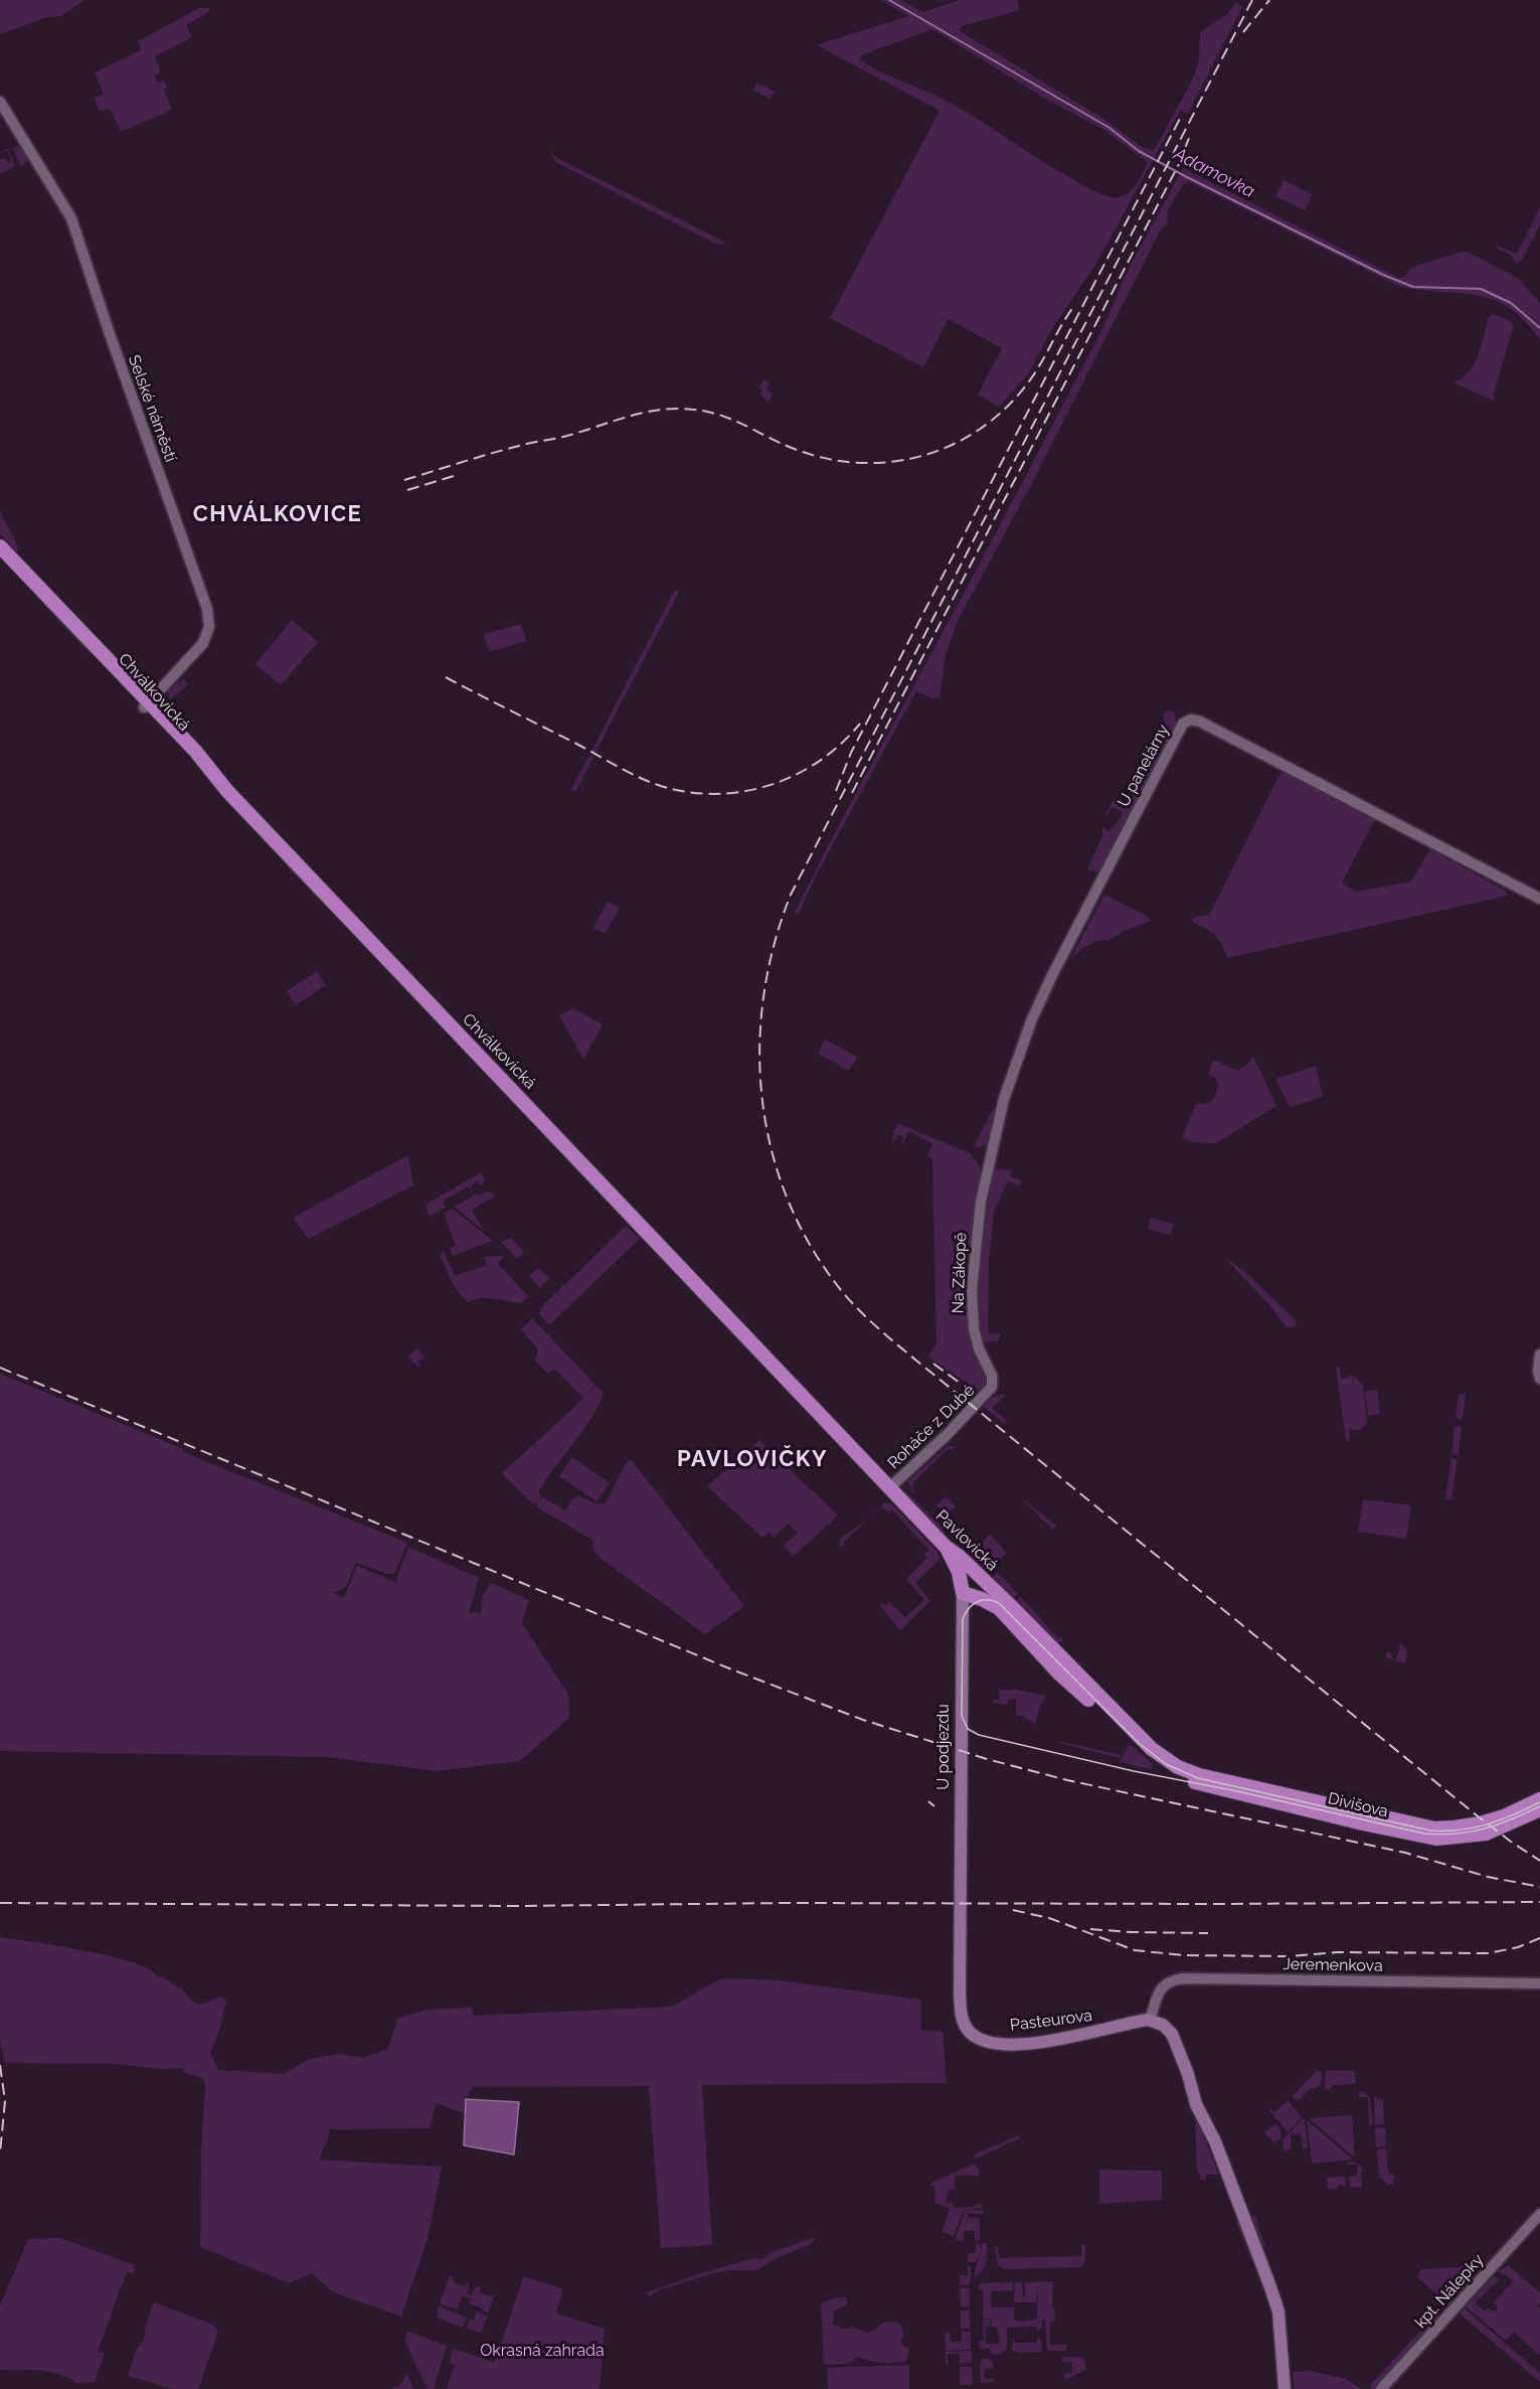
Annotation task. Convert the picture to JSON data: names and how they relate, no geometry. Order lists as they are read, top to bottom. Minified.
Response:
{"streets":{"main road":["Chválkovická","Pavlovická","U podjezdu","Divišova","Pasteurova"],"street":["Selské náměstí","U panelárny","Na Zákopě","Roháče z Dubé","Jeremenkova","kpt. Nálepky"]},"crossings":[["Selské náměstí","Chválkovická"],["Chválkovická","Pavlovická"],["U panelárny","Na Zákopě"],["Na Zákopě","Roháče z Dubé"],["Roháče z Dubé","Pavlovická"],["Pavlovická","U podjezdu"],["Pavlovická","Divišova"],["U podjezdu","Pasteurova"],["Jeremenkova","Pasteurova"]],"districts":["CHVÁLKOVICE","PAVLOVIČKY"],"water":["Adamovka"],"parks":["Okrasná zahrada"]}
